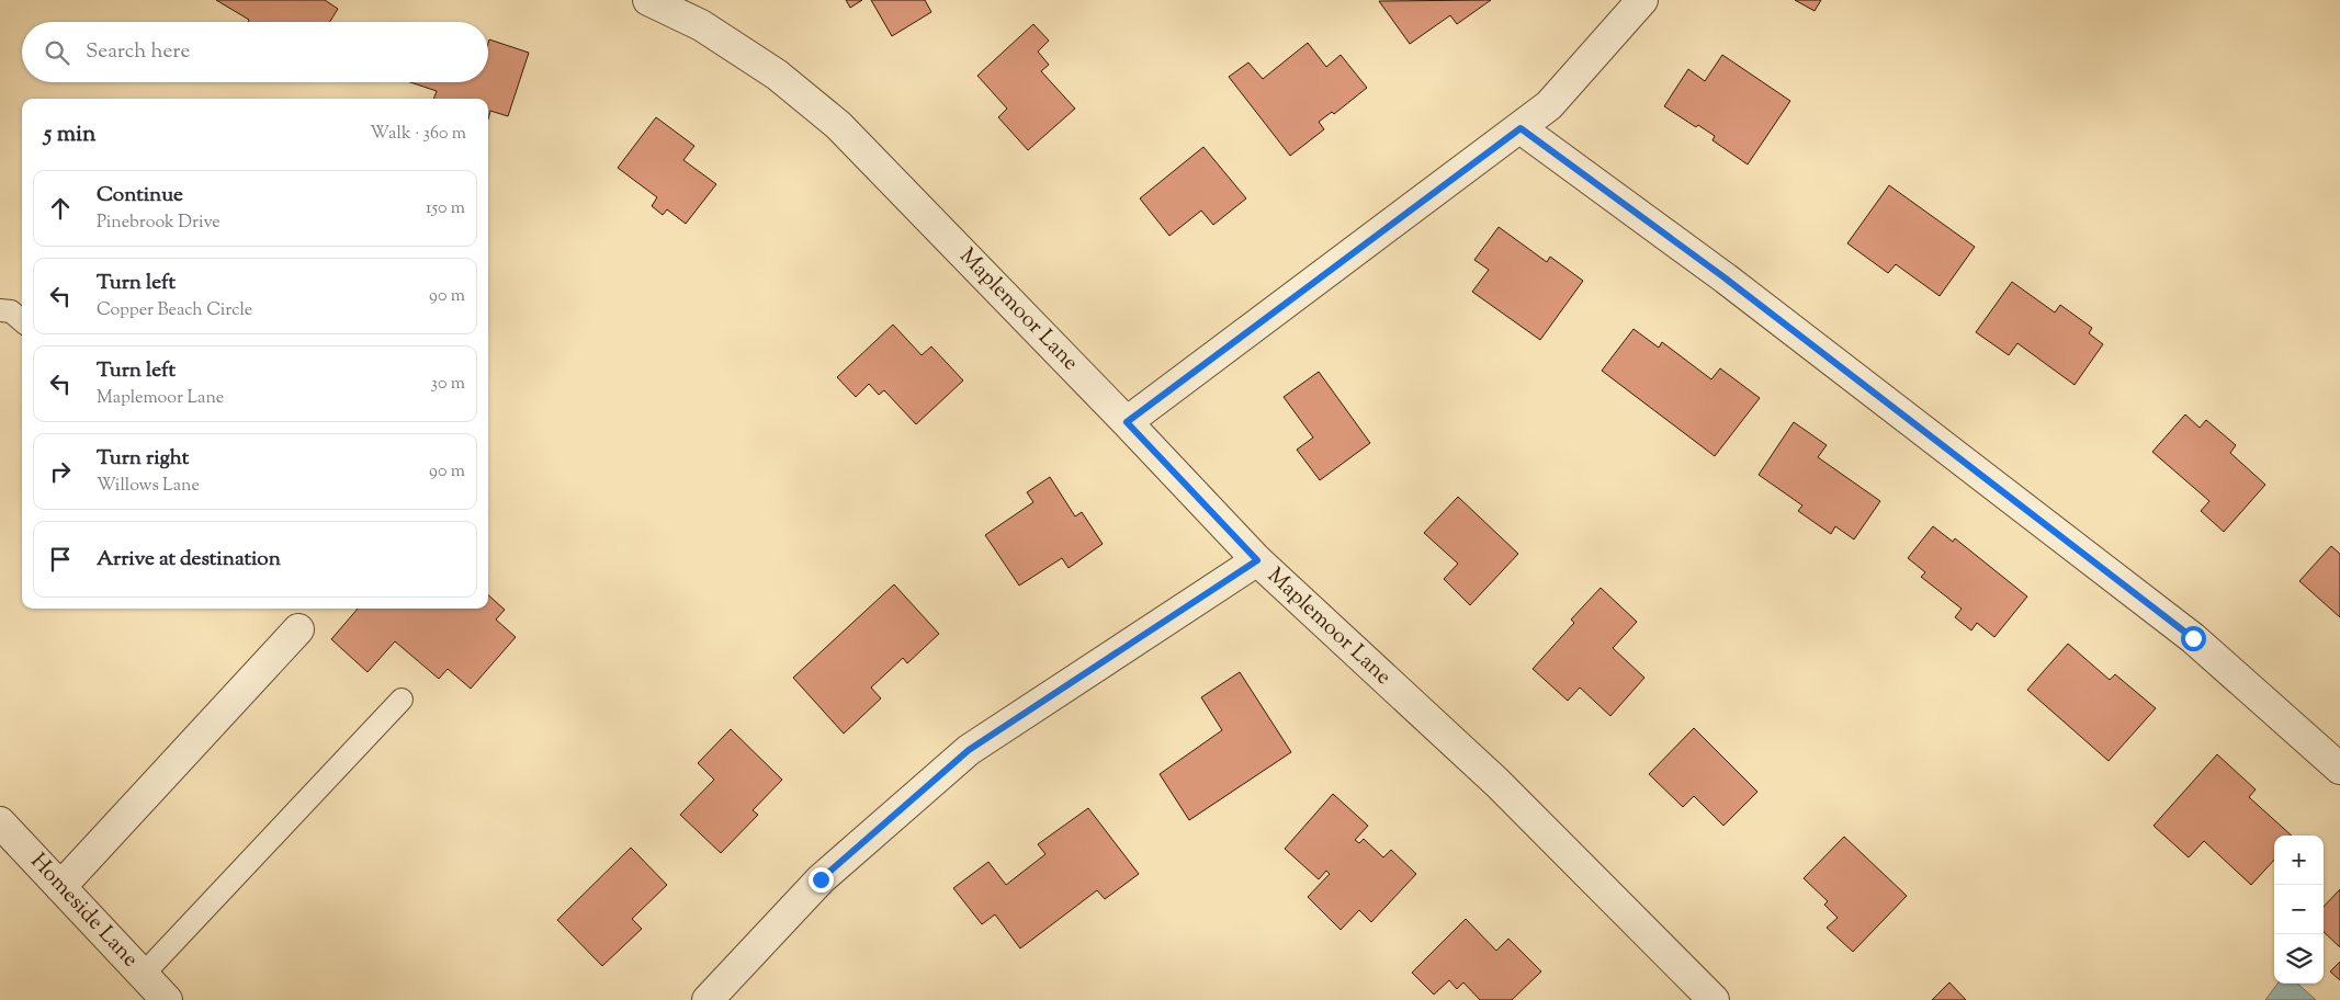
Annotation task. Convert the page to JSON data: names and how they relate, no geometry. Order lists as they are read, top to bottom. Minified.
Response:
{"streets":{"street":["Maplemoor Lane","Homeside Lane"]},"page":{"search":"Search here","heading":["5 min","Walk · 360 m"],"list":[["Continue","Pinebrook Drive","150 m"],["Turn left","Copper Beach Circle","90 m"],["Turn left","Maplemoor Lane","30 m"],["Turn right","Willows Lane","90 m"],"Arrive at destination"],"map_buttons":["+","−"]}}
